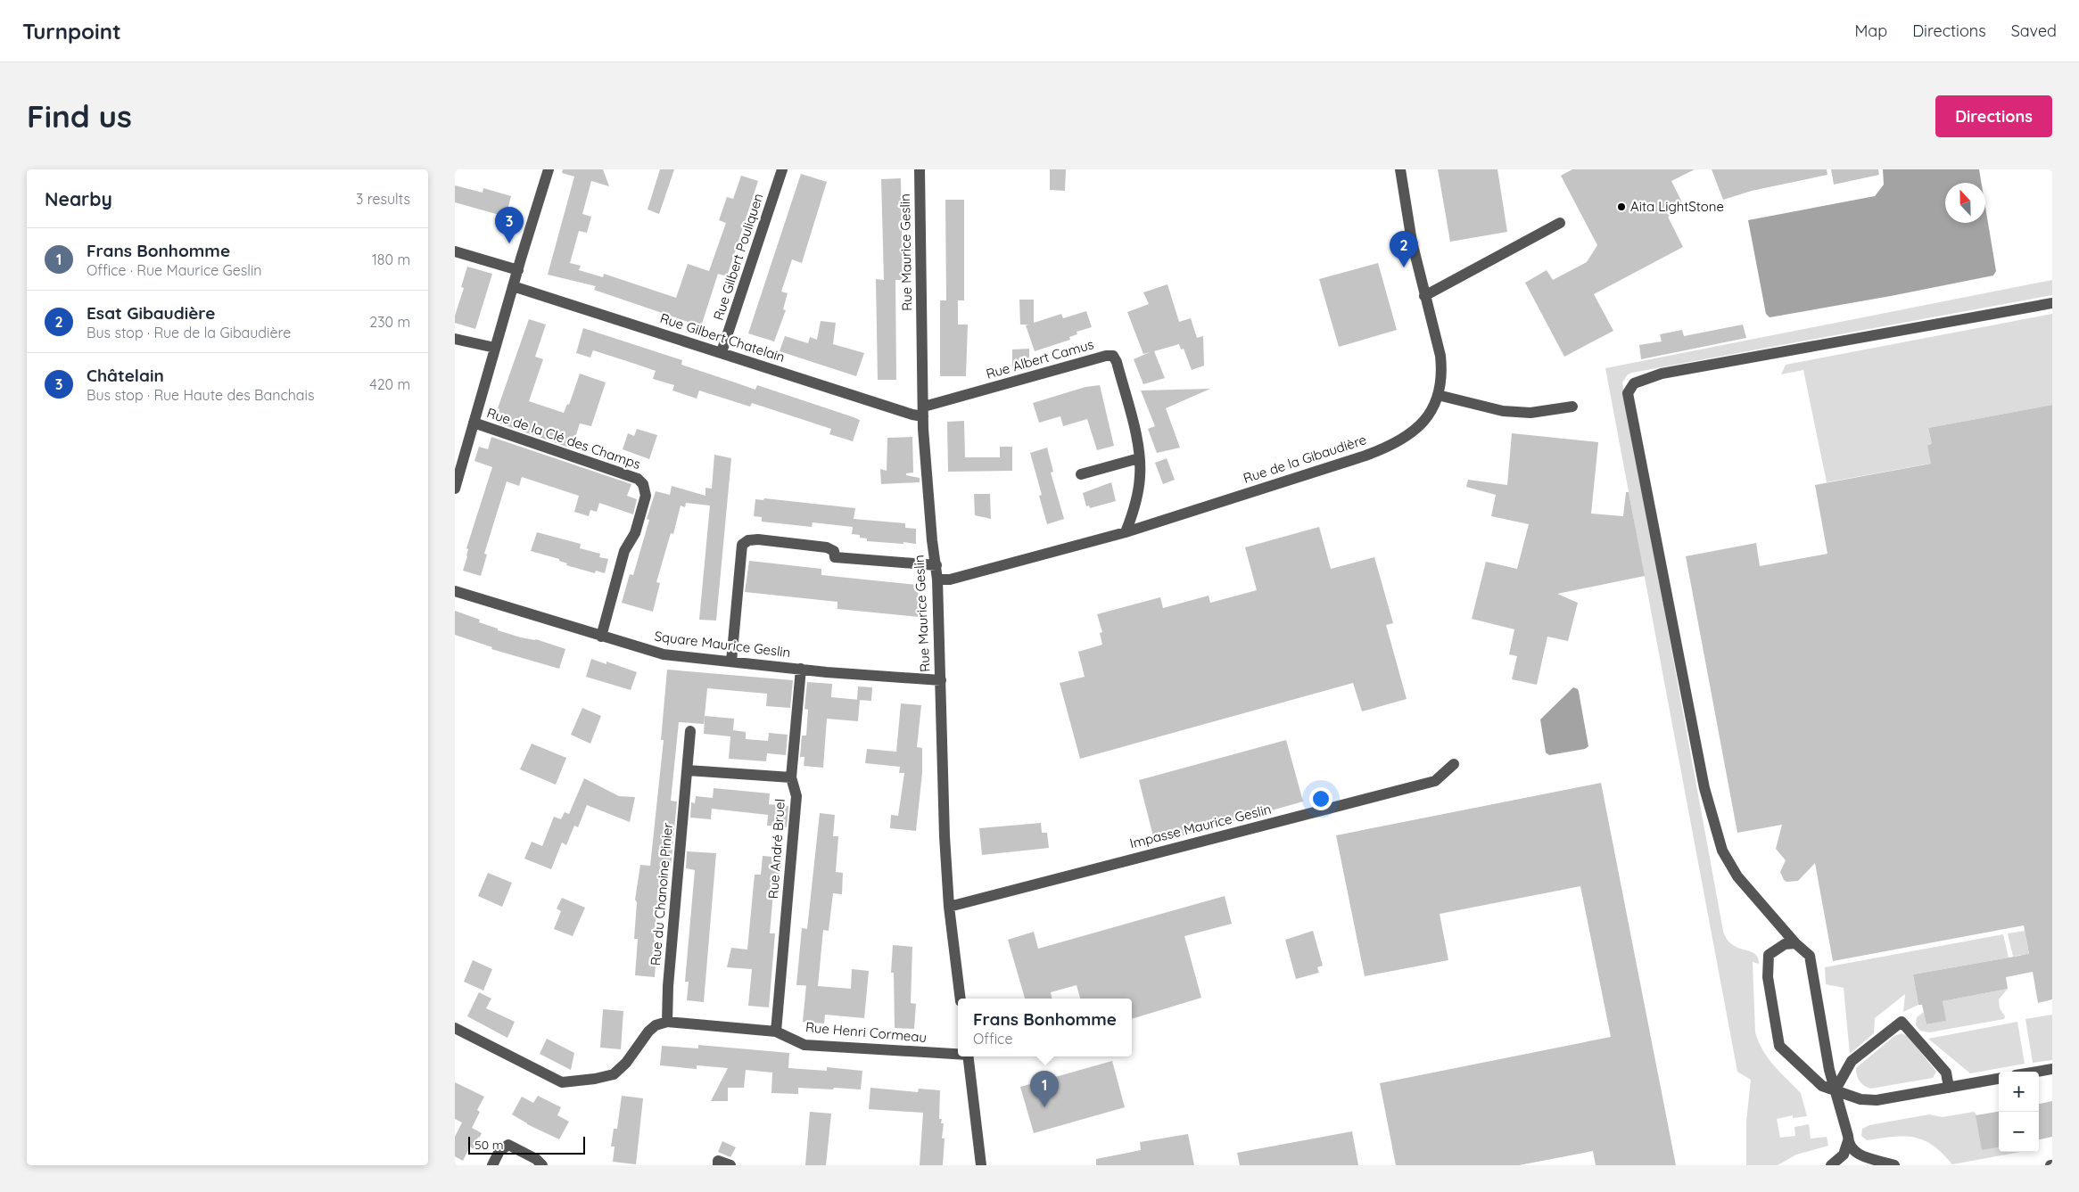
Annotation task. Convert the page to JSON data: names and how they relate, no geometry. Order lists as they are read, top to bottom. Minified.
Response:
{"streets":{"street":["Rue Maurice Geslin","Rue Gilbert Pouliquen","Rue Gilbert Chatelain","Rue Albert Camus","Rue de la Clé des Champs","Rue de la Gibaudière","Square Maurice Geslin","Impasse Maurice Geslin","Rue André Bruel","Rue du Chanoine Pinier","Rue Henri Cormeau"]},"crossings":[["Rue Maurice Geslin","Rue Gilbert Chatelain"],["Rue Maurice Geslin","Rue Albert Camus"],["Rue Maurice Geslin","Rue de la Gibaudière"],["Rue Maurice Geslin","Square Maurice Geslin"],["Rue Maurice Geslin","Impasse Maurice Geslin"],["Rue Gilbert Pouliquen","Rue Gilbert Chatelain"],["Rue Gilbert Chatelain","Rue Albert Camus"],["Rue Albert Camus","Rue de la Gibaudière"],["Rue de la Clé des Champs","Square Maurice Geslin"],["Square Maurice Geslin","Rue André Bruel"],["Rue André Bruel","Rue Henri Cormeau"],["Rue du Chanoine Pinier","Rue Henri Cormeau"]],"places":["Aita LightStone"],"scale_bar":"50 m","north":"top","page":{"header":"Turnpoint","nav":["Map","Directions","Saved"],"buttons":"Directions","title":"Find us","heading":["Nearby","3 results"],"pins":["3","2","1"],"list":[{"mark":"1","name":"Frans Bonhomme","note":"Office · Rue Maurice Geslin","value":"180 m"},{"mark":"2","name":"Esat Gibaudière","note":"Bus stop · Rue de la Gibaudière","value":"230 m"},{"mark":"3","name":"Châtelain","note":"Bus stop · Rue Haute des Banchais","value":"420 m"}],"popup":["Frans Bonhomme","Office"],"map_buttons":["+","−"],"scale":"50 m"}}
